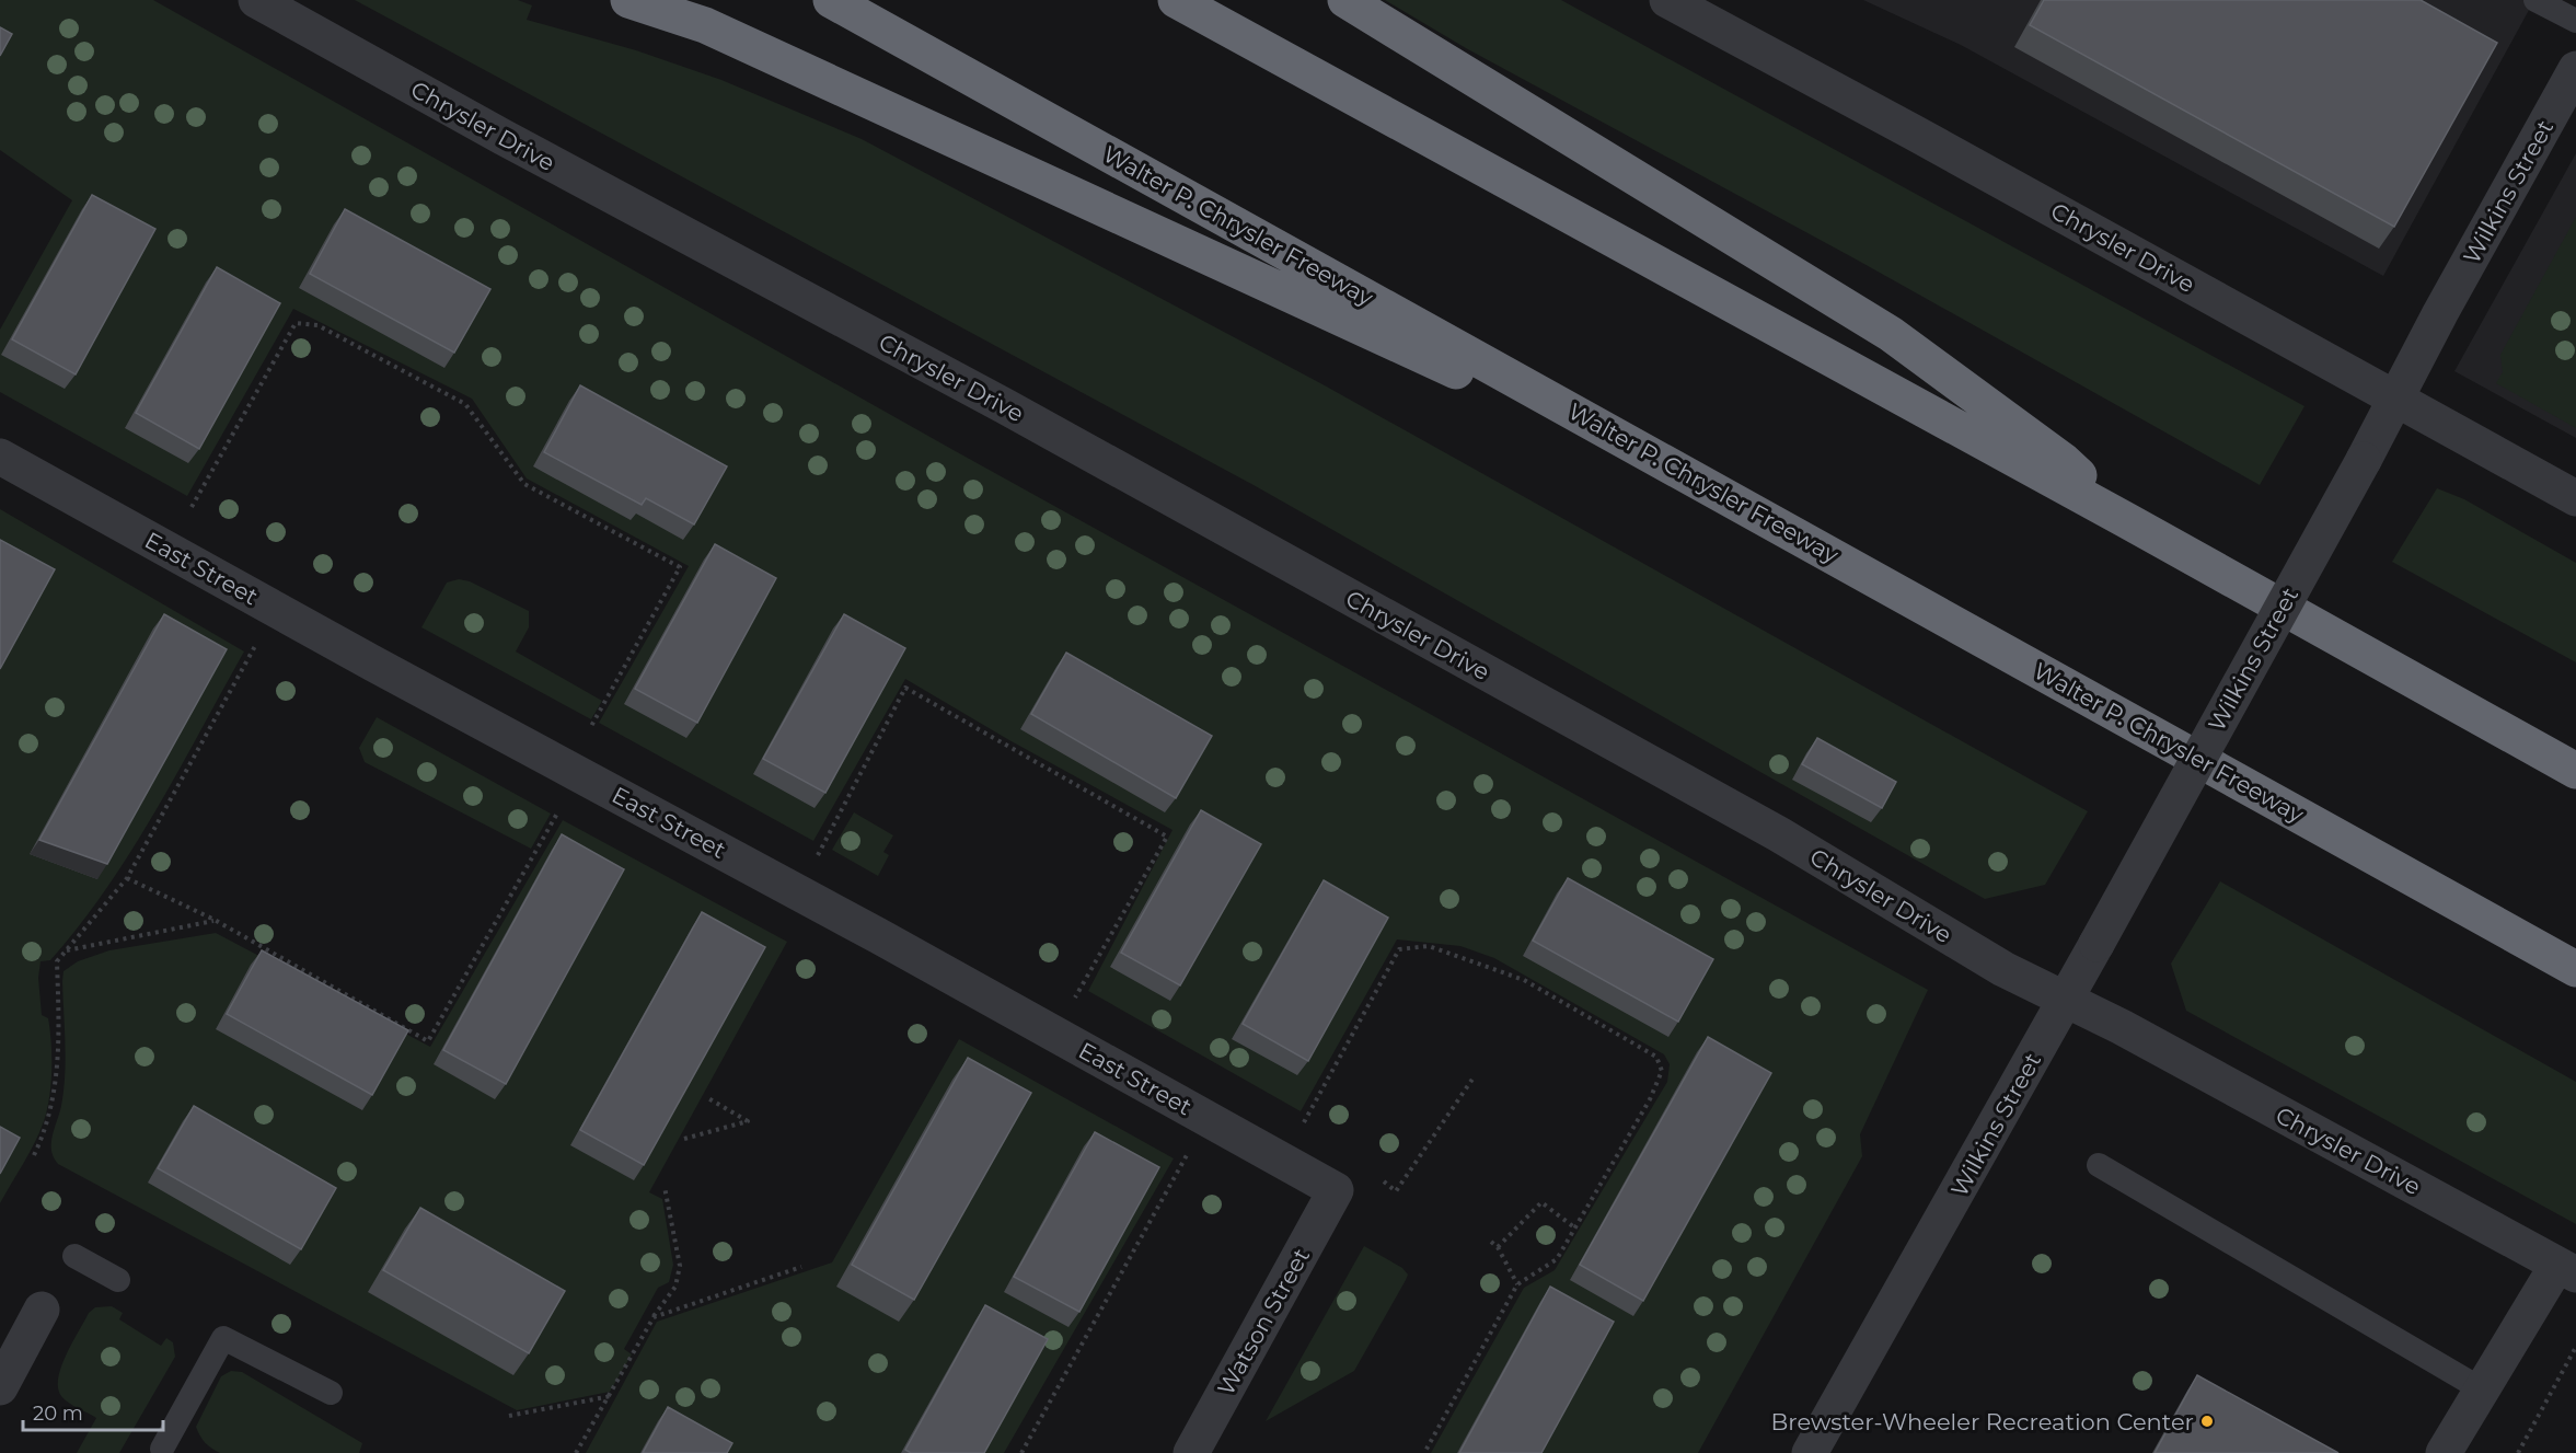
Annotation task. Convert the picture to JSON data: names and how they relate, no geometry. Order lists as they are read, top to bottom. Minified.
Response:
{"streets":{"highway":["Walter P. Chrysler Freeway"],"street":["Chrysler Drive","Wilkins Street","East Street","Watson Street"]},"crossings":[["Chrysler Drive","Wilkins Street"],["East Street","Watson Street"]],"places":["Brewster-Wheeler Recreation Center"],"scale_bar":"20 m"}
